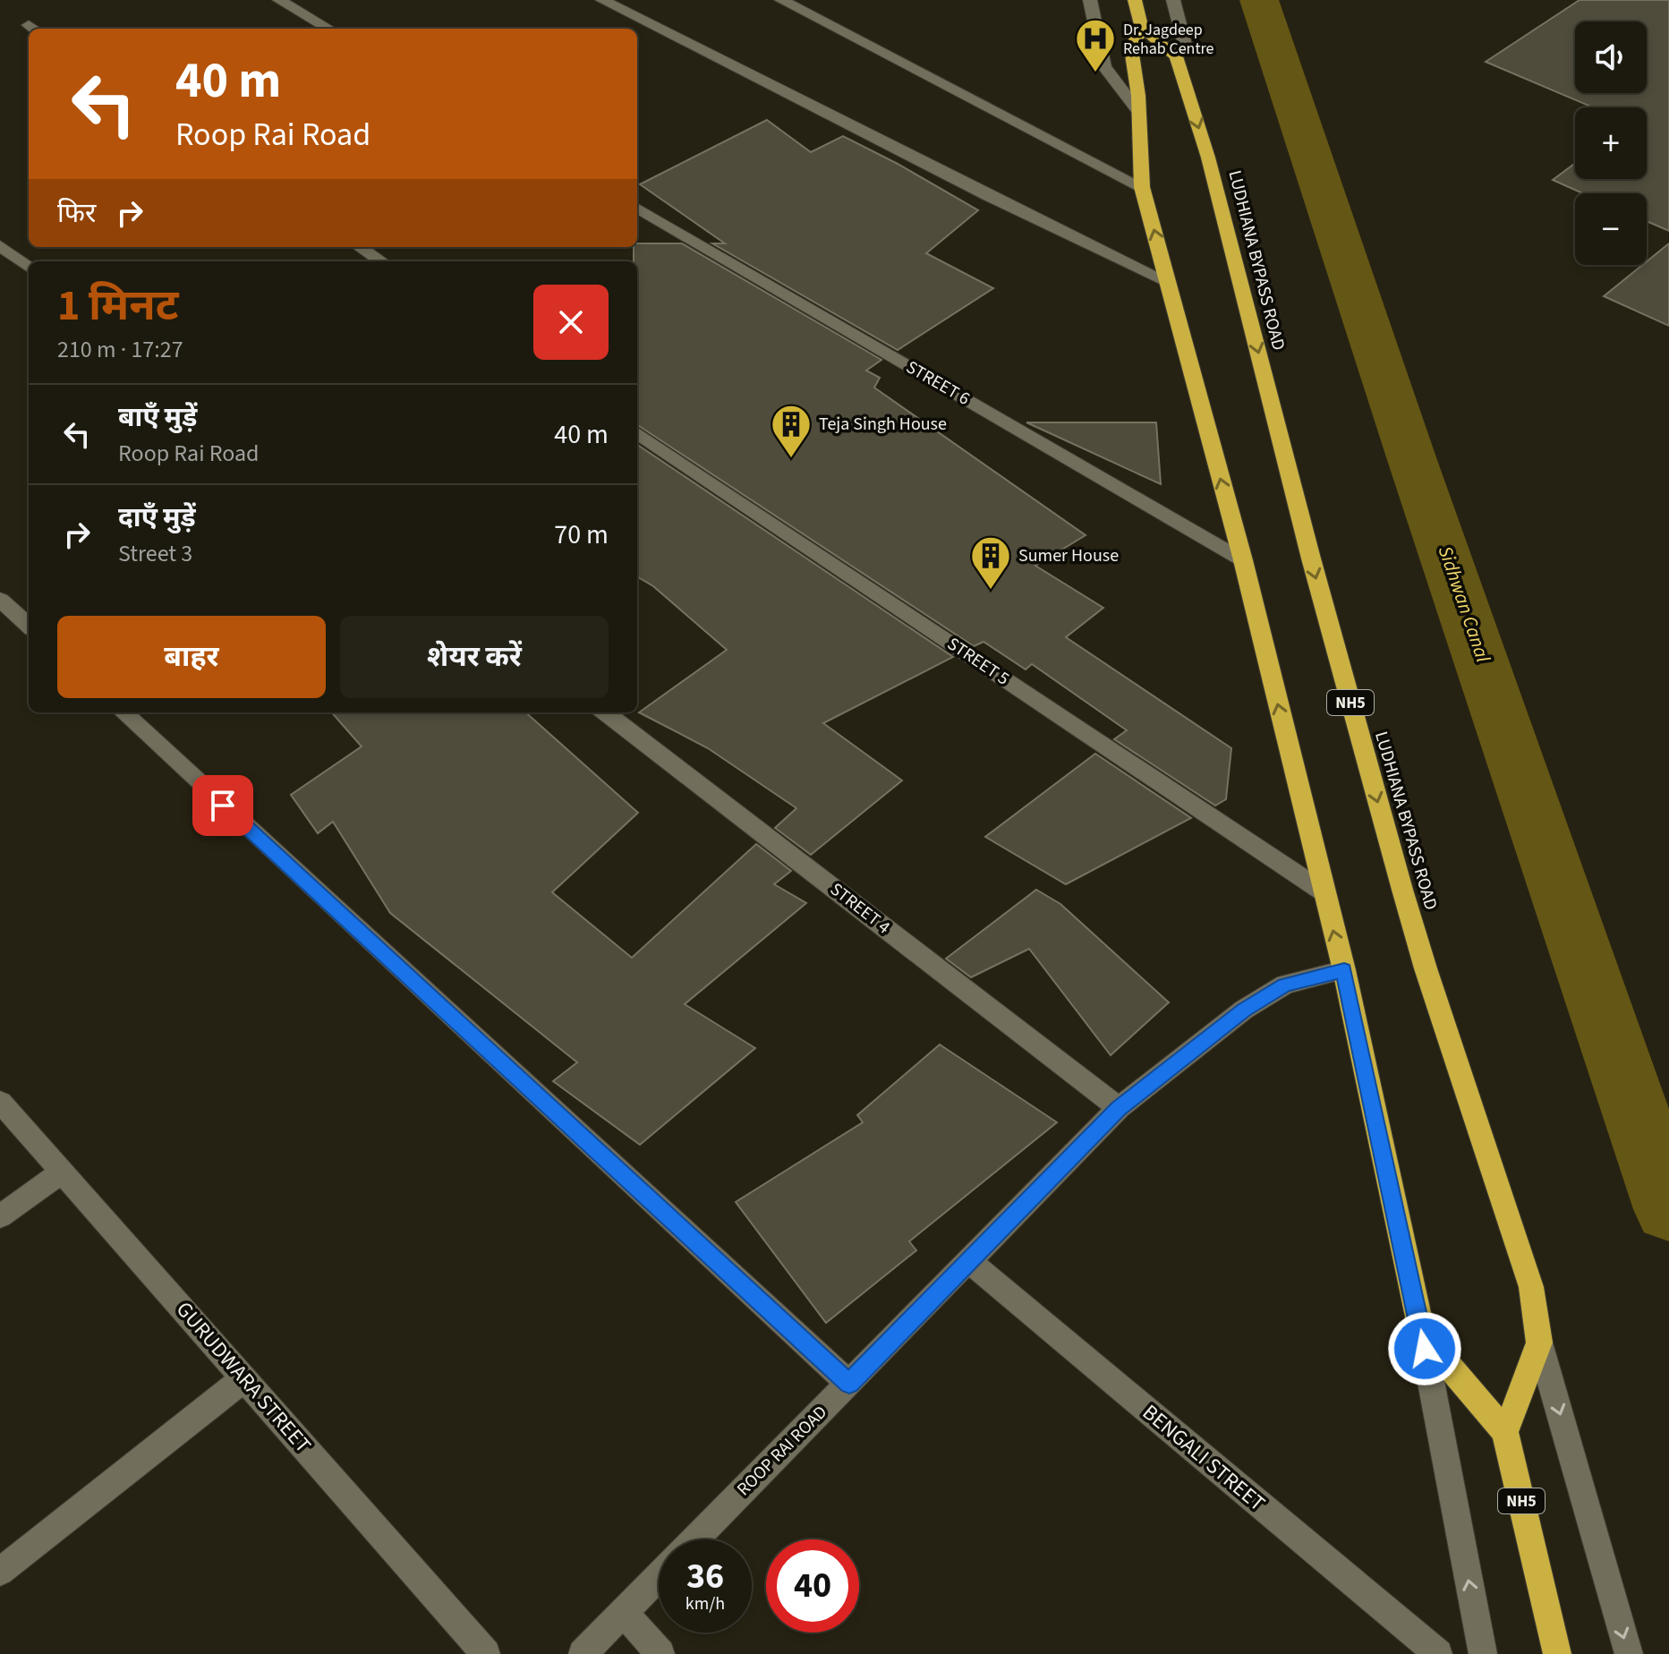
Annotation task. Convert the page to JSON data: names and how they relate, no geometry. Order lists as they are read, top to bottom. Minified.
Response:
{"streets":{"highway":["LUDHIANA BYPASS ROAD","NH5"],"street":["STREET 6","STREET 5","STREET 4","GURUDWARA STREET","ROOP RAI ROAD","BENGALI STREET"]},"crossings":[["LUDHIANA BYPASS ROAD","NH5"],["STREET 6","NH5"],["STREET 5","NH5"],["NH5","ROOP RAI ROAD"],["STREET 4","ROOP RAI ROAD"],["ROOP RAI ROAD","BENGALI STREET"]],"water":["Sidhwan Canal"],"places":{"hospital":["Dr. Jagdeep Rehab Centre"],"building":["Teja Singh House","Sumer House"]},"page":{"map_buttons":["+","−"],"turn":["40 m","Roop Rai Road"],"then":"फिर","heading":["1 मिनट","210 m · 17:27"],"list":[{"name":"बाएँ मुड़ें","note":"Roop Rai Road","value":"40 m"},{"name":"दाएँ मुड़ें","note":"Street 3","value":"70 m"}],"buttons":["बाहर","शेयर करें"],"speed":"36 km/h","limit":"40"}}
